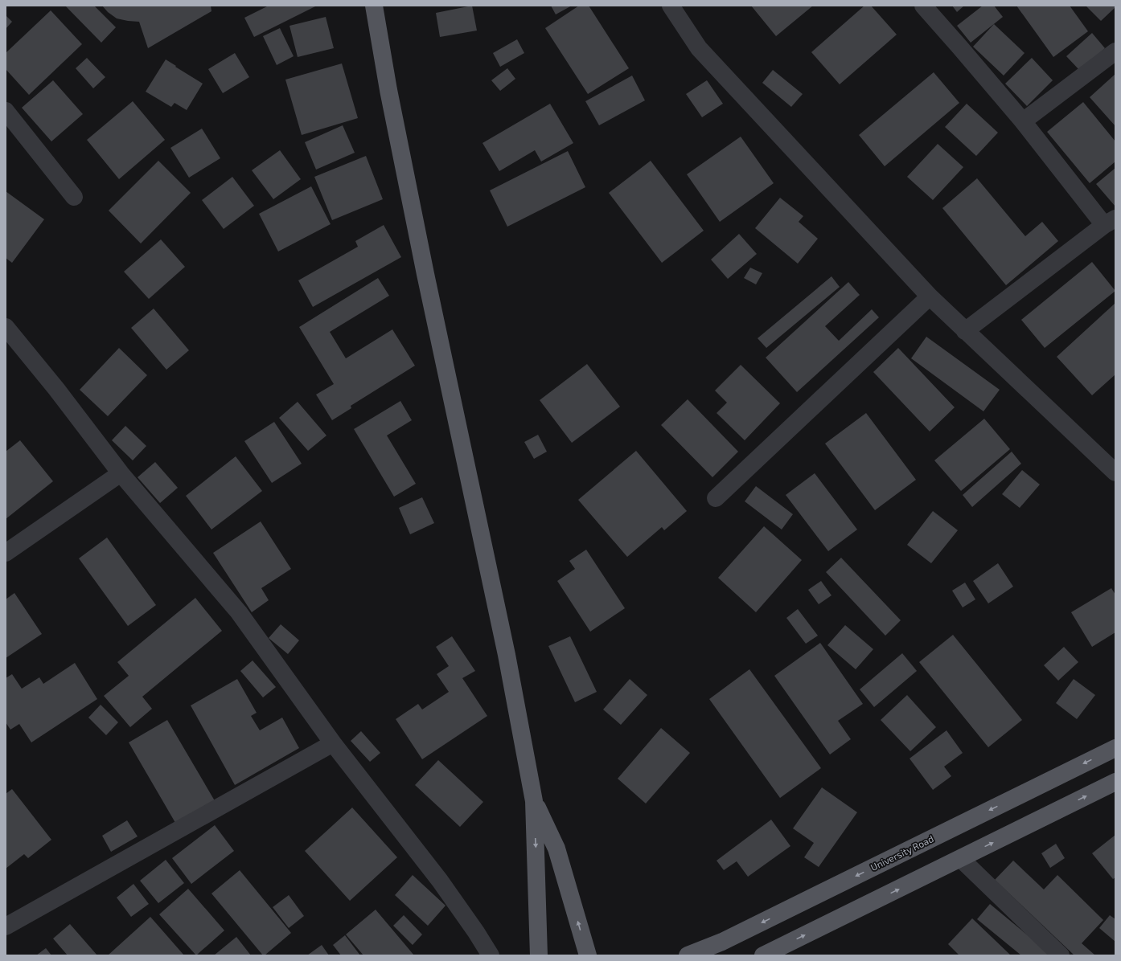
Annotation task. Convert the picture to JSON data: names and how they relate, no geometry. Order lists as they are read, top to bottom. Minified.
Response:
{"streets":{"main road":["University Road"]}}
